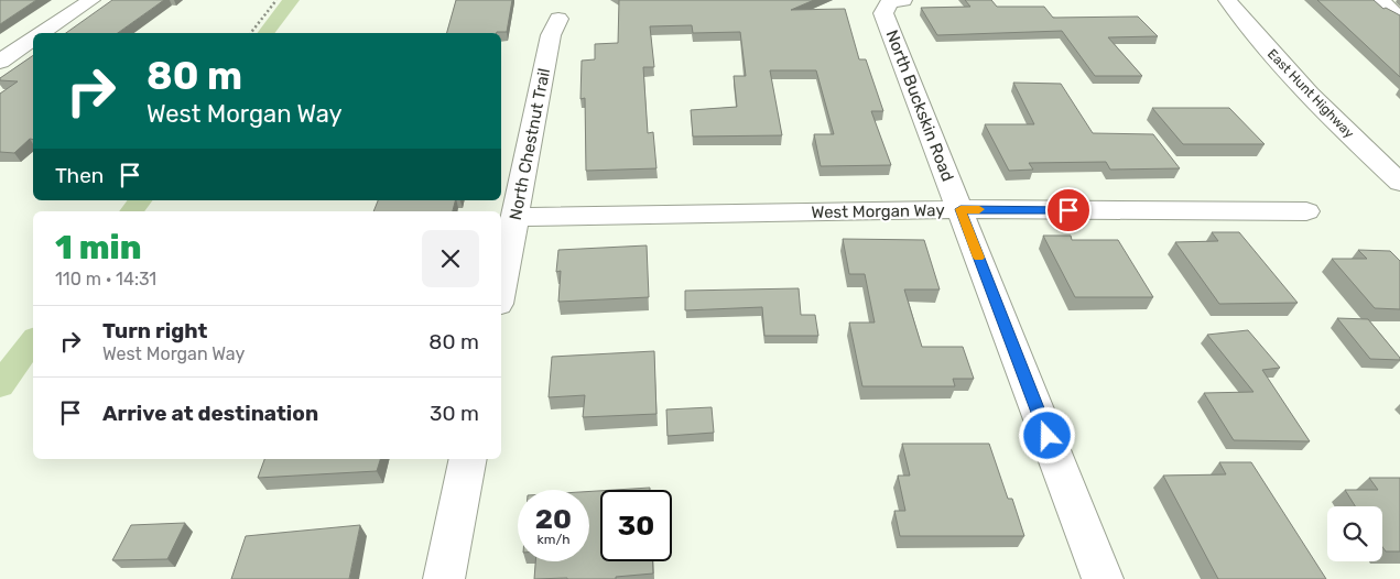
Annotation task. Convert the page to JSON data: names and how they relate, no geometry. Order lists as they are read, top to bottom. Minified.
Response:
{"streets":{"street":["East Hunt Highway","North Buckskin Road","North Chestnut Trail","West Morgan Way"]},"crossings":[["North Buckskin Road","West Morgan Way"],["North Chestnut Trail","West Morgan Way"]],"page":{"turn":["80 m","West Morgan Way"],"then":"Then","heading":["1 min","110 m · 14:31"],"list":[{"name":"Turn right","note":"West Morgan Way","value":"80 m"},{"name":"Arrive at destination","value":"30 m"}],"speed":"20 km/h","limit":"30"}}
